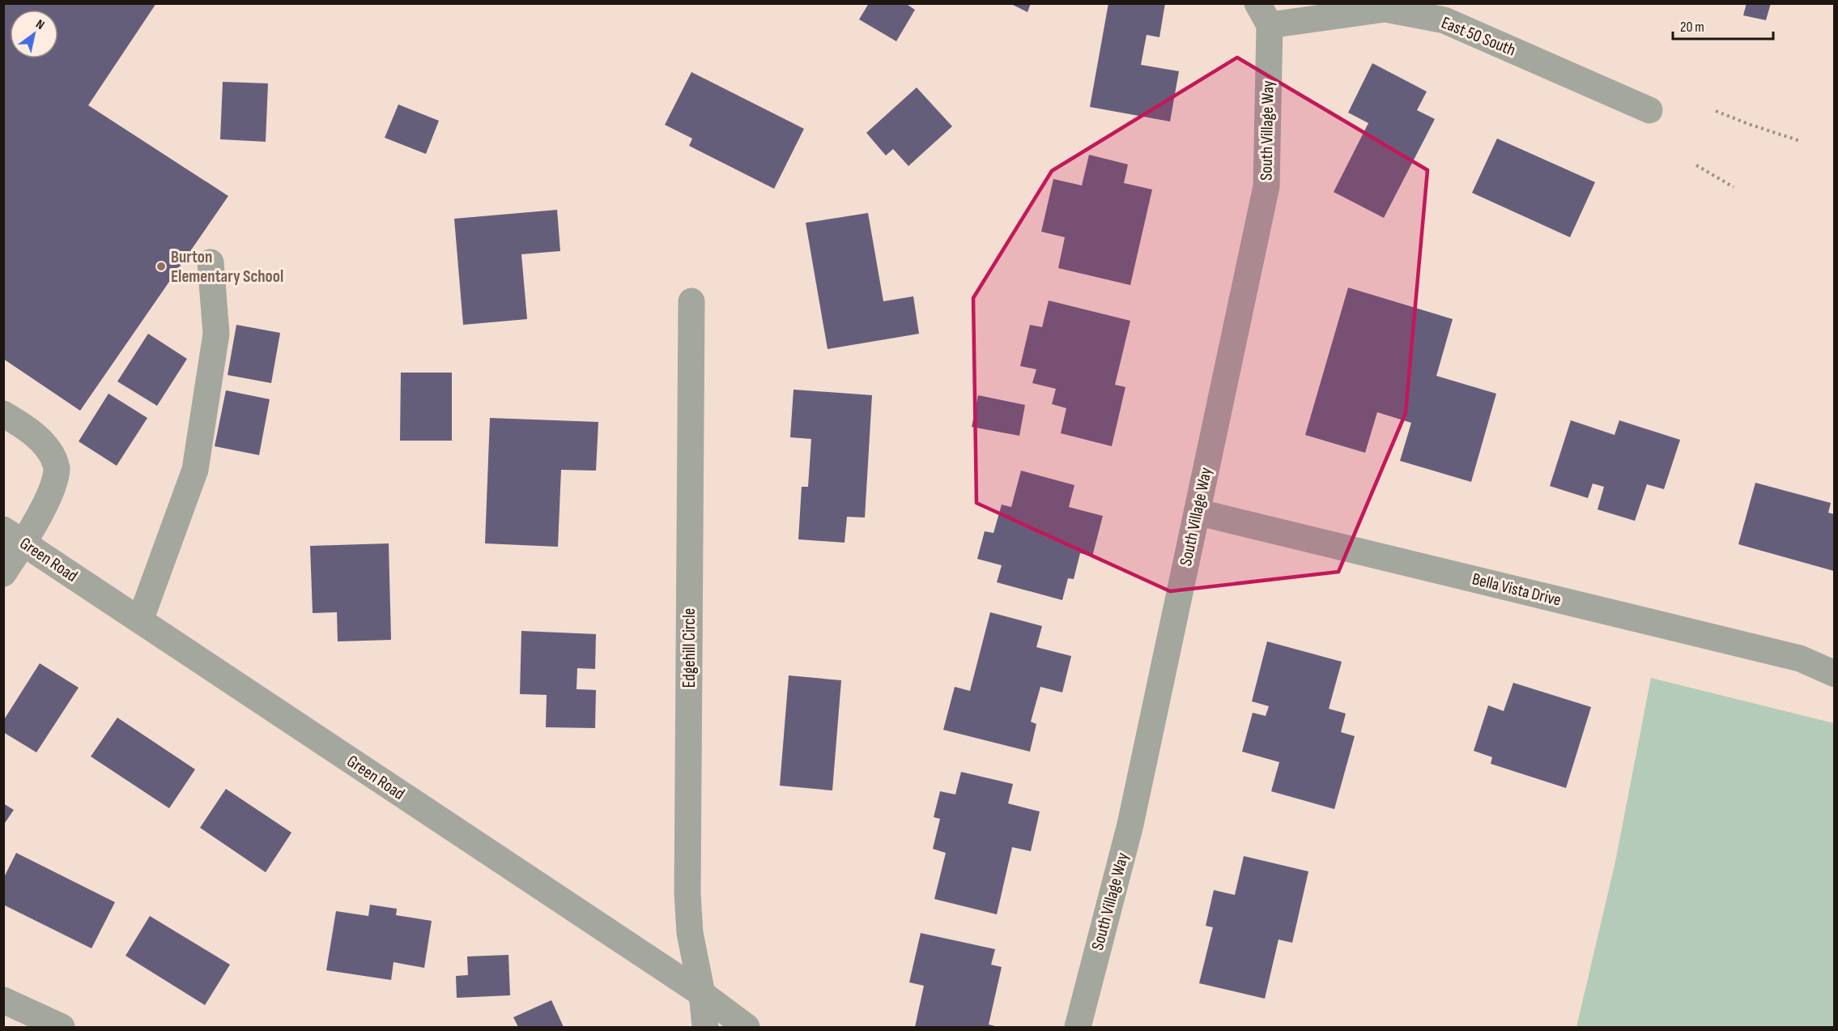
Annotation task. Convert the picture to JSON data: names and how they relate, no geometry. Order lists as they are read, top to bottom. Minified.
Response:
{"streets":{"street":["East 50 South","South Village Way","Green Road","Bella Vista Drive","Edgehill Circle"]},"crossings":[["East 50 South","South Village Way"],["South Village Way","Bella Vista Drive"],["Green Road","Edgehill Circle"]],"places":["Burton Elementary School"],"scale_bar":"20 m","north":"top right"}
